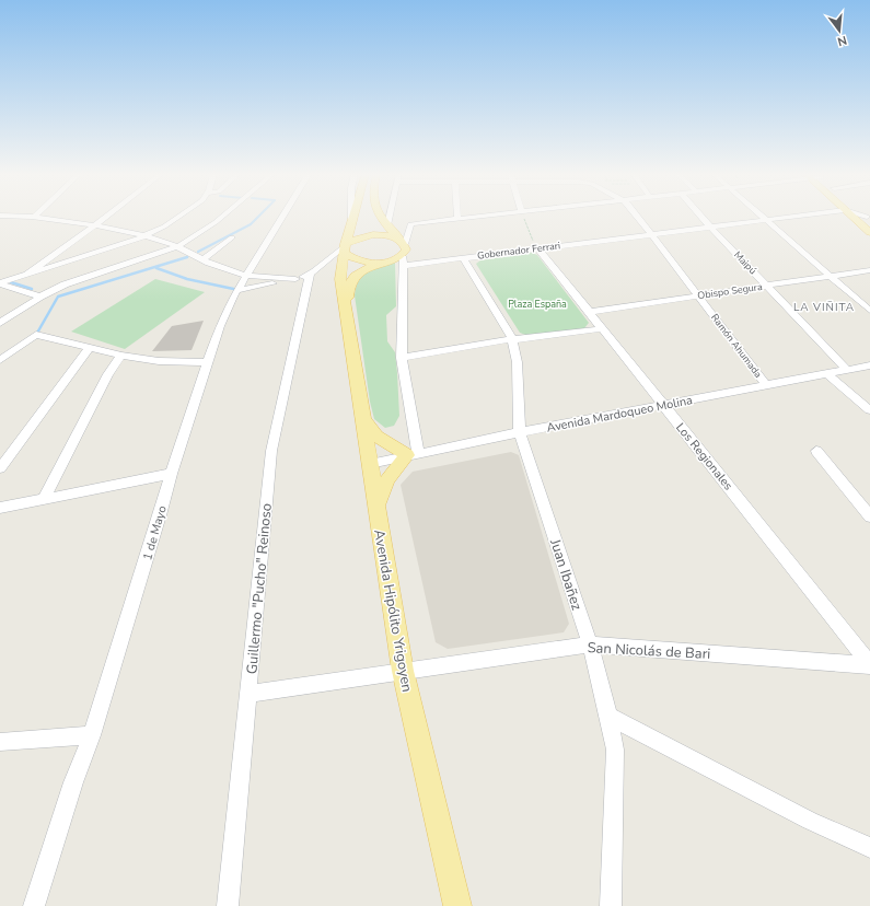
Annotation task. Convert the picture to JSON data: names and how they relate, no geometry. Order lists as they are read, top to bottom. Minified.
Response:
{"streets":{"main road":["Avenida Hipólito Yrigoyen"],"street":["Gobernador Ferrari","Maipú","Obispo Segura","Ramón Ahumada","Avenida Mardoqueo Molina","Los Regionales","1 de Mayo","Juan Ibañez","Guillermo \"Pucho\" Reinoso","San Nicolás de Bari"]},"crossings":[["Gobernador Ferrari","Maipú"],["Gobernador Ferrari","Ramón Ahumada"],["Gobernador Ferrari","Los Regionales"],["Gobernador Ferrari","Juan Ibañez"],["Maipú","Obispo Segura"],["Maipú","Avenida Mardoqueo Molina"],["Obispo Segura","Ramón Ahumada"],["Obispo Segura","Los Regionales"],["Ramón Ahumada","Avenida Mardoqueo Molina"],["Avenida Mardoqueo Molina","Los Regionales"],["Avenida Mardoqueo Molina","Juan Ibañez"],["Avenida Mardoqueo Molina","Avenida Hipólito Yrigoyen"],["Los Regionales","San Nicolás de Bari"],["Juan Ibañez","San Nicolás de Bari"],["Guillermo \"Pucho\" Reinoso","San Nicolás de Bari"],["Avenida Hipólito Yrigoyen","San Nicolás de Bari"]],"districts":["LA VIÑITA"],"parks":["Plaza España"],"north":"bottom"}
